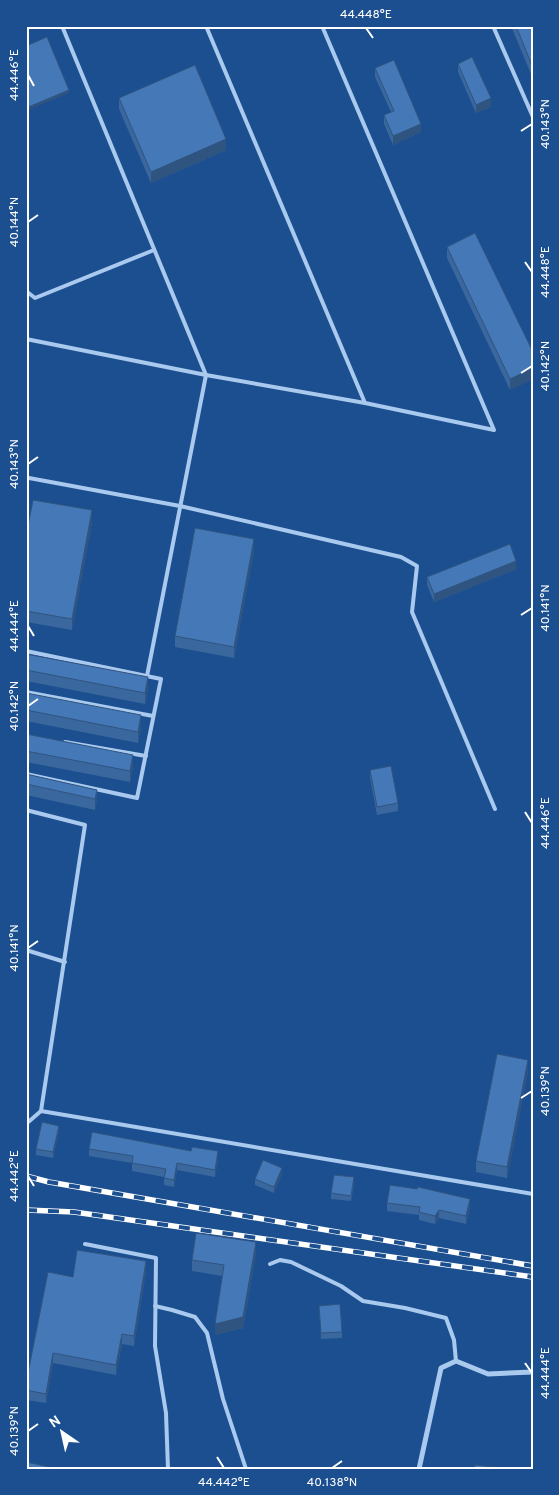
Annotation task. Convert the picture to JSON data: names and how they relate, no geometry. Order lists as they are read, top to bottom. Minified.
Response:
{"north":"top left","coordinates":["44.448°E","44.446°E","40.143°N","40.144°N","40.142°N","40.141°N","44.444°E","40.139°N","44.442°E","40.138°N"]}
